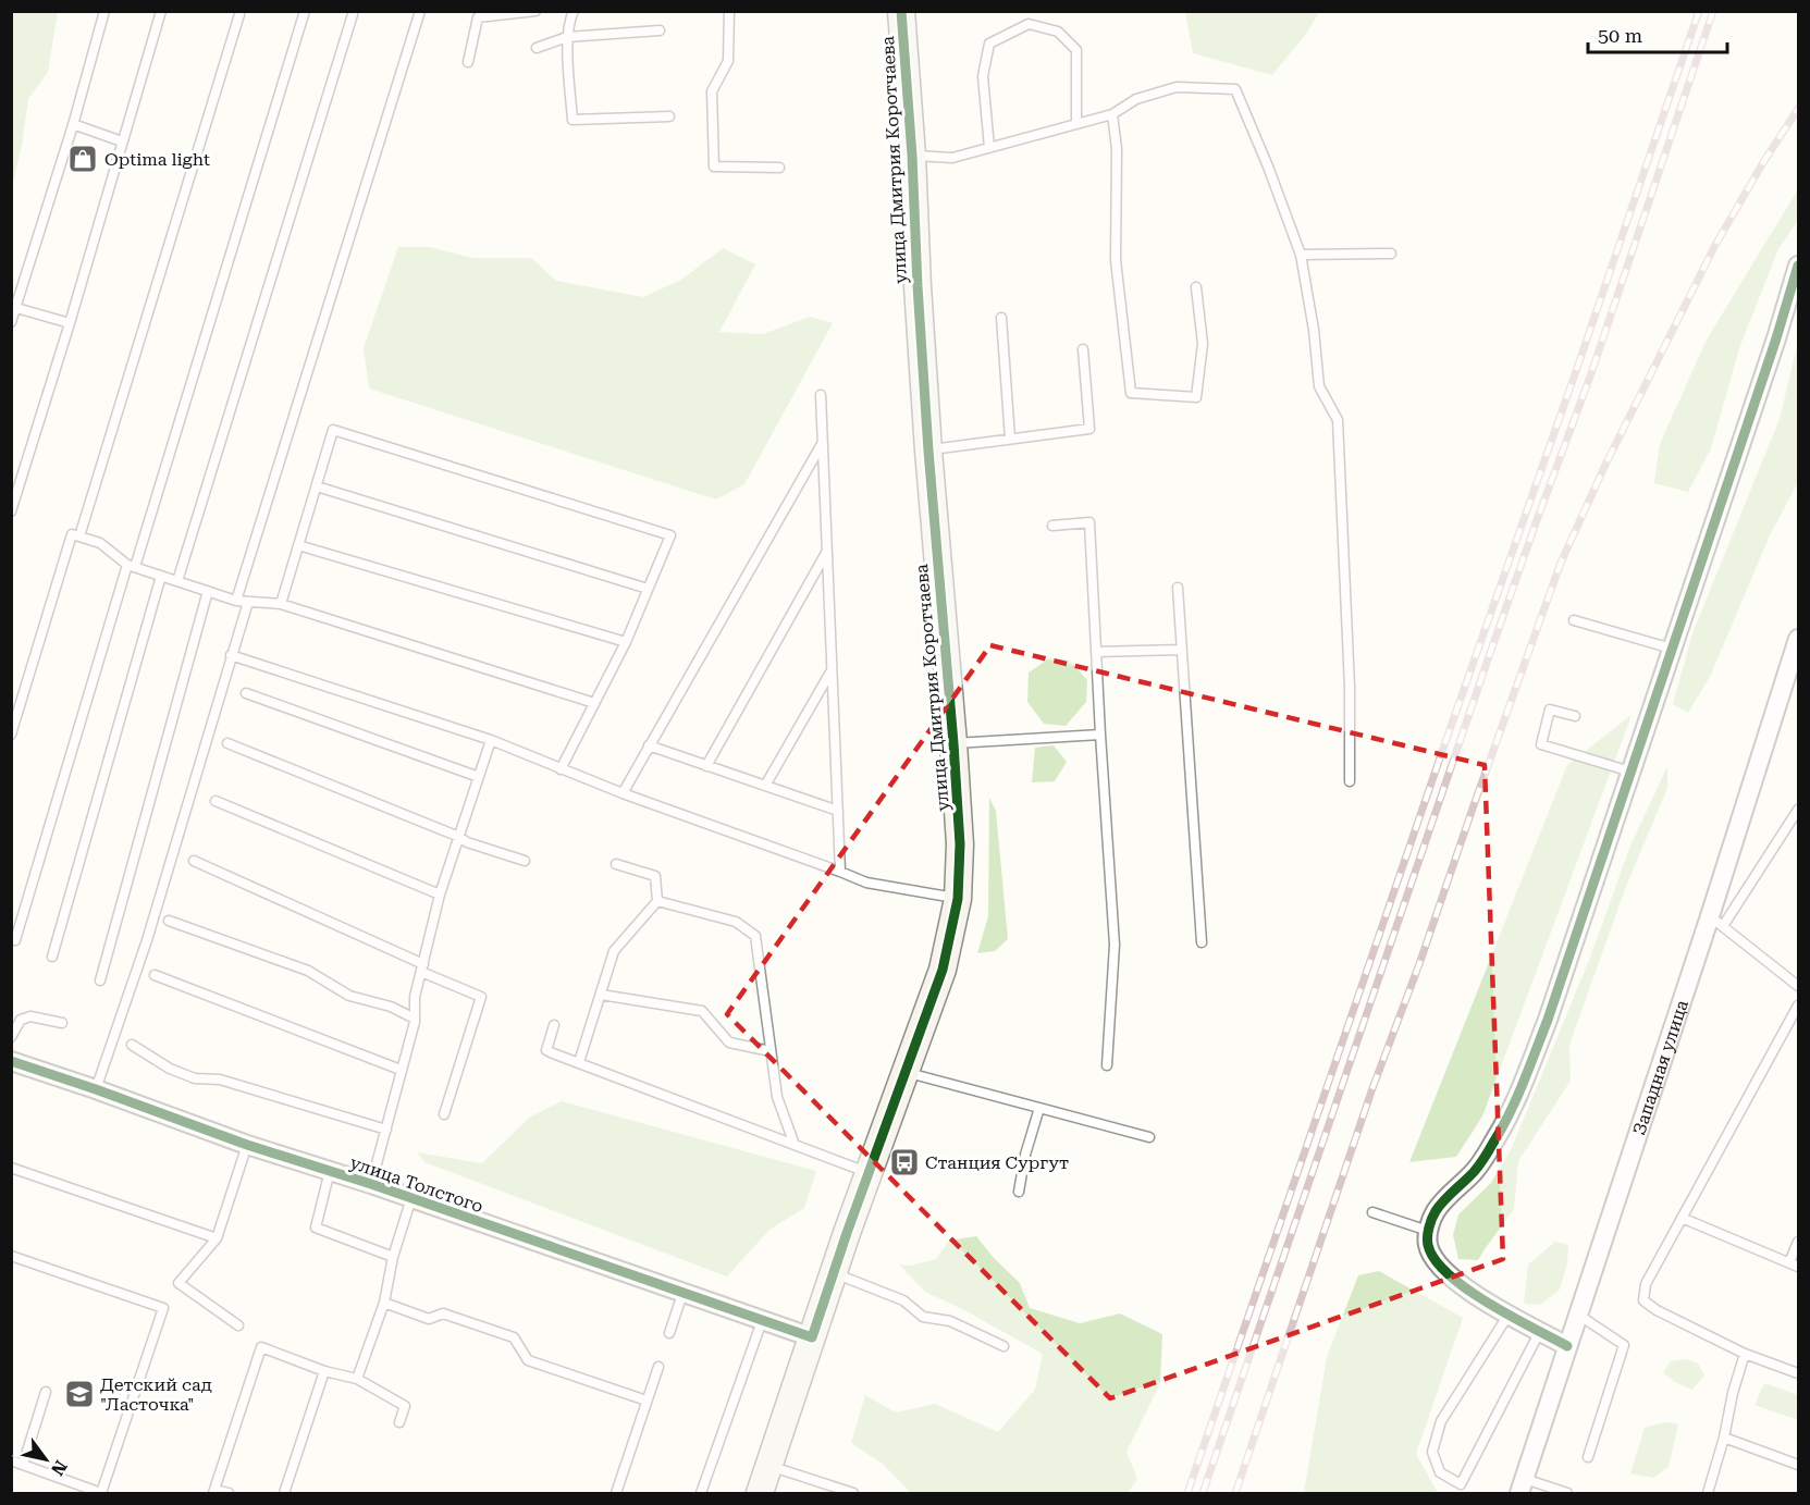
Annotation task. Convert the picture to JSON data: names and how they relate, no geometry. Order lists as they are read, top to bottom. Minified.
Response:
{"streets":{"street":["улица Дмитрия Коротчаева","Западная улица","улица Толстого"]},"crossings":[["улица Дмитрия Коротчаева","улица Толстого"]],"places":{"shop":["Optima light"],"bus stop":["Станция Сургут"],"school or university":["Детский сад \"Ласточка\""]},"scale_bar":"50 m","north":"bottom right"}
